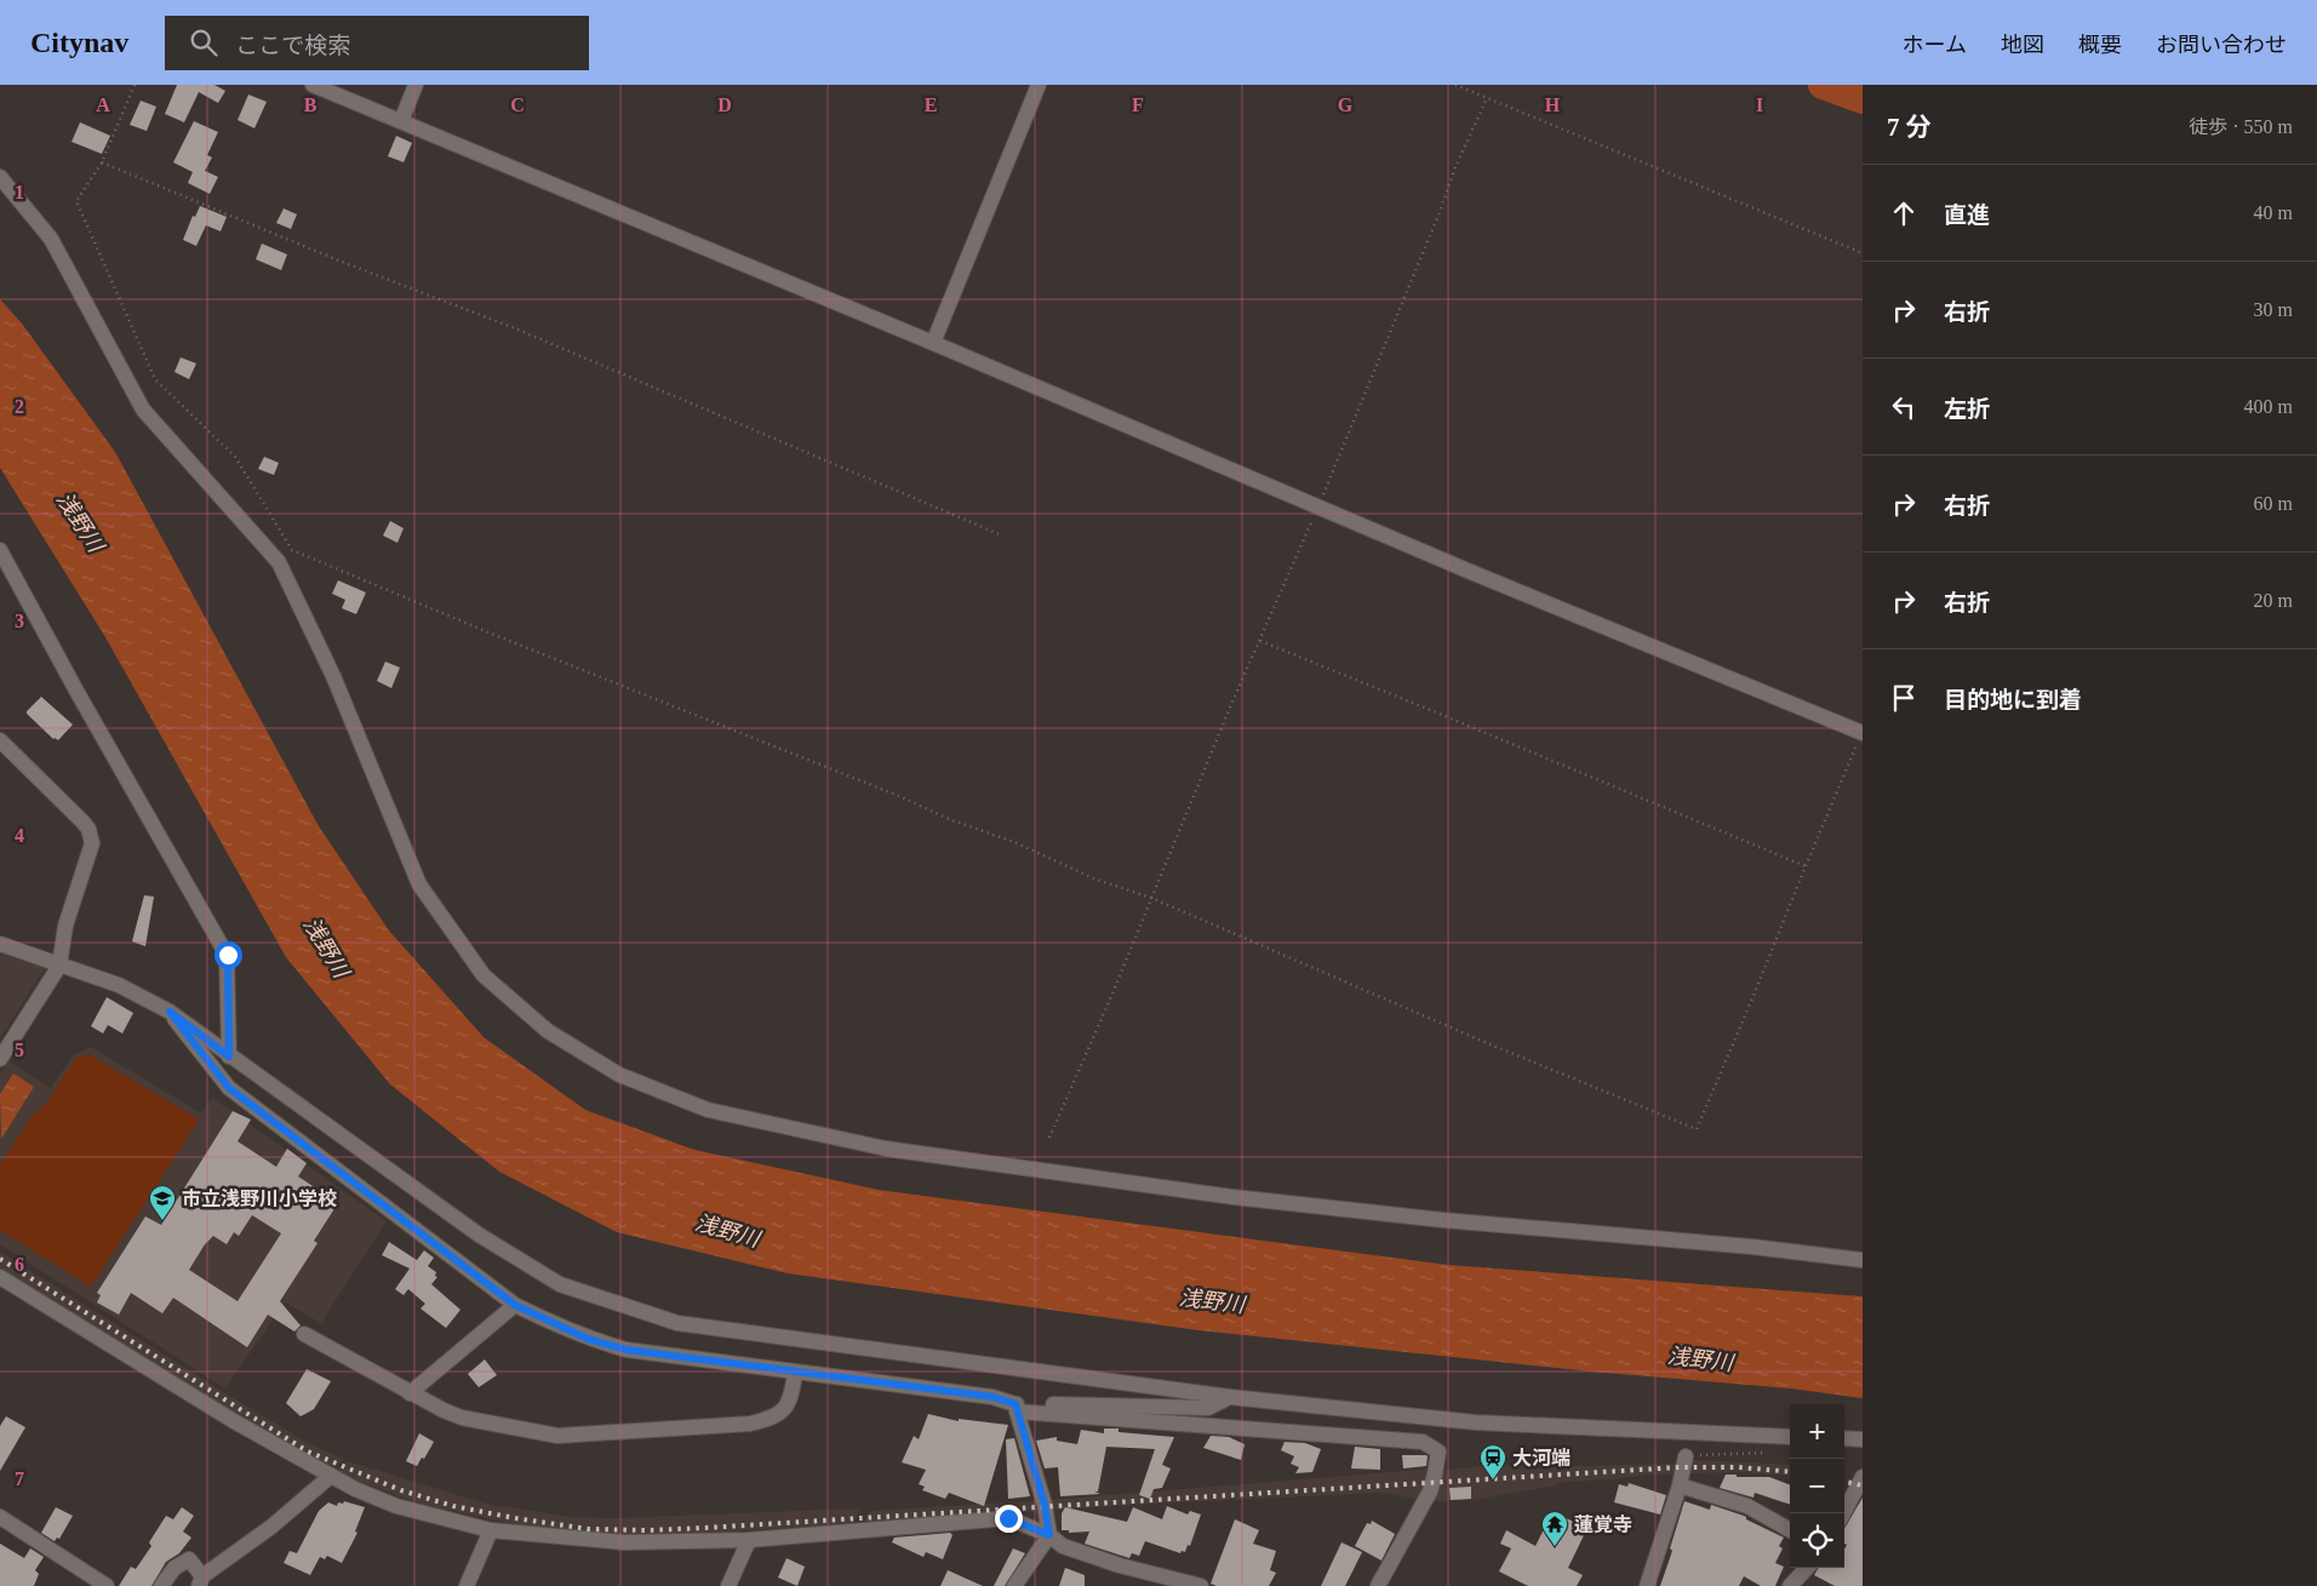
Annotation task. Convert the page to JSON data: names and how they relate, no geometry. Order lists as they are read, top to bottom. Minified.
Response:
{"water":["浅野川"],"places":{"school or university":["市立浅野川小学校"],"station":["大河端"],"temple":["蓮覚寺"]},"page":{"header":"Citynav","search":"ここで検索","nav":["ホーム","地図","概要","お問い合わせ"],"heading":["7 分","徒歩 · 550 m"],"list":[["直進","40 m"],["右折","30 m"],["左折","400 m"],["右折","60 m"],["右折","20 m"],"目的地に到着"],"map_buttons":["+","−"]},"grid":{"columns":["A","B","C","D","E","F","G","H","I"],"rows":["1","2","3","4","5","6","7"]}}
